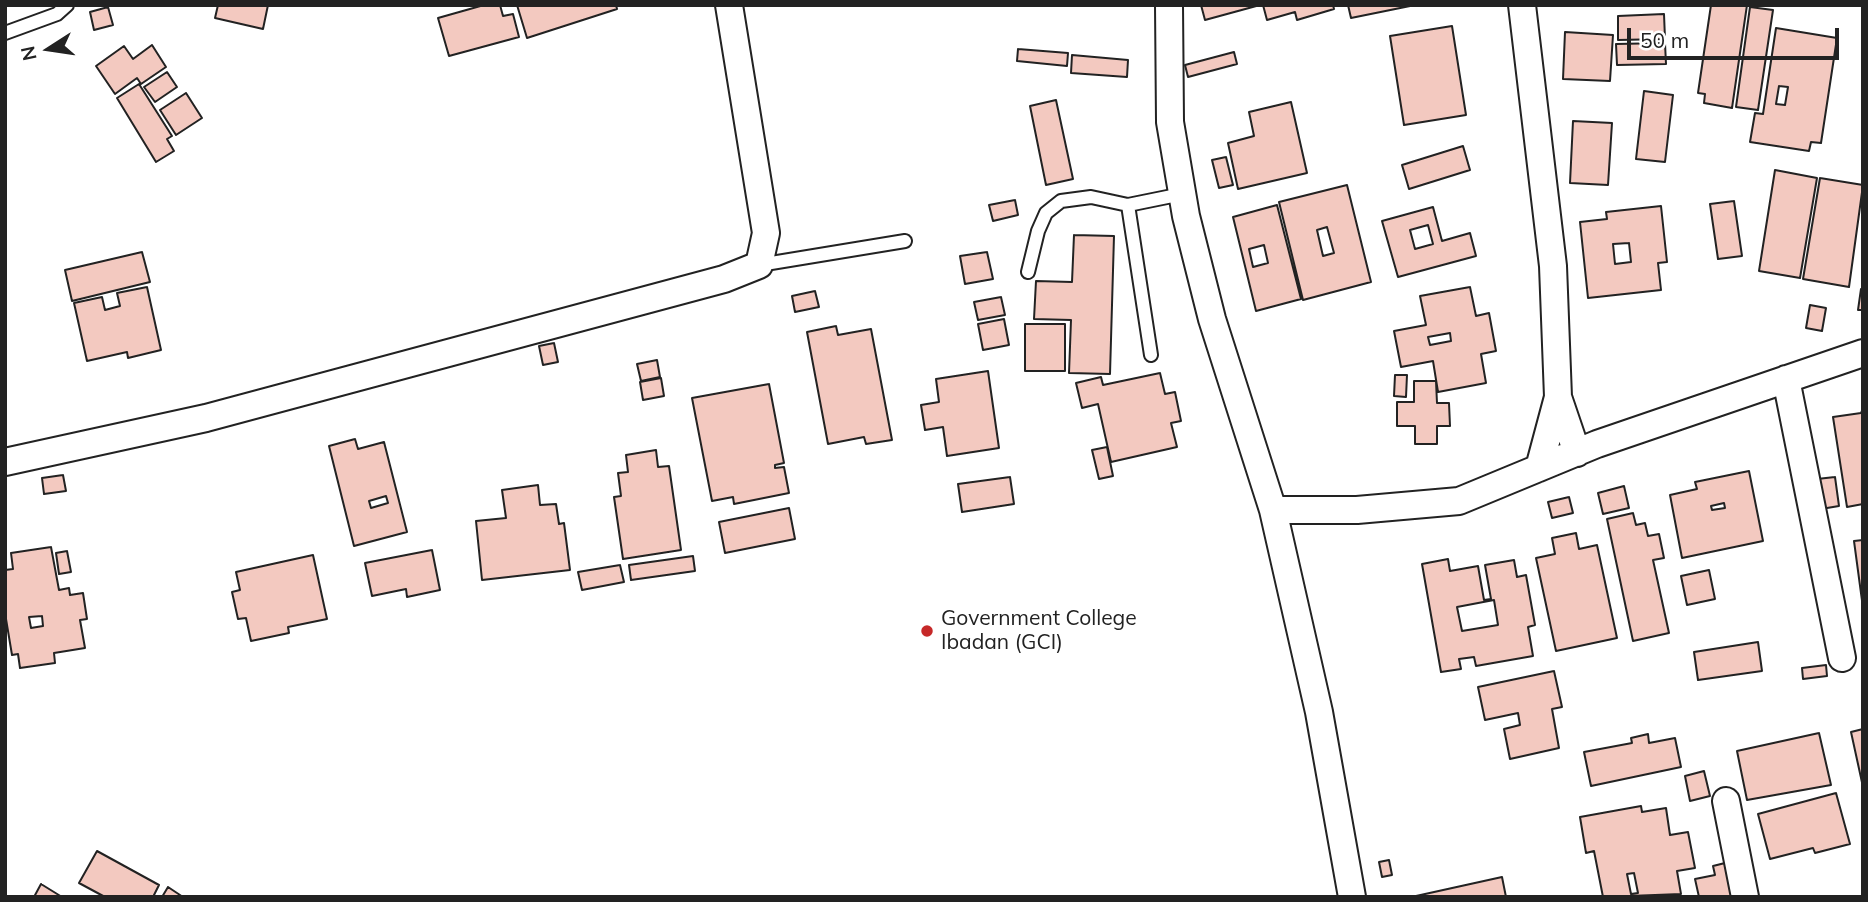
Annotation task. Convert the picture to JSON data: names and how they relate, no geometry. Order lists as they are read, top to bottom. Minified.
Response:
{"places":["Government College Ibadan (GCI)"],"scale_bar":"50 m","north":"left"}
